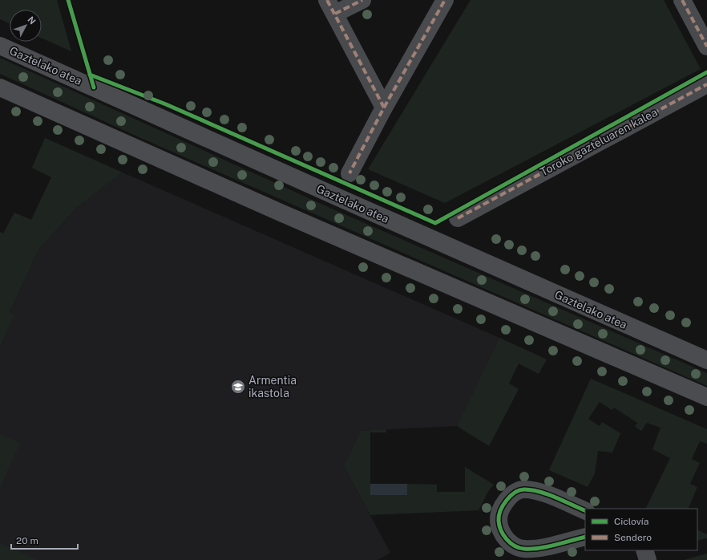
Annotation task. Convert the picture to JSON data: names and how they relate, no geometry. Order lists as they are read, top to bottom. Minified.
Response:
{"streets":{"main road":["Gaztelako atea"],"street":["Toroko gazteluaren kalea"]},"places":{"school or university":["Armentia ikastola"]},"legend":["Ciclovía","Sendero"],"scale_bar":"20 m","north":"top right"}
